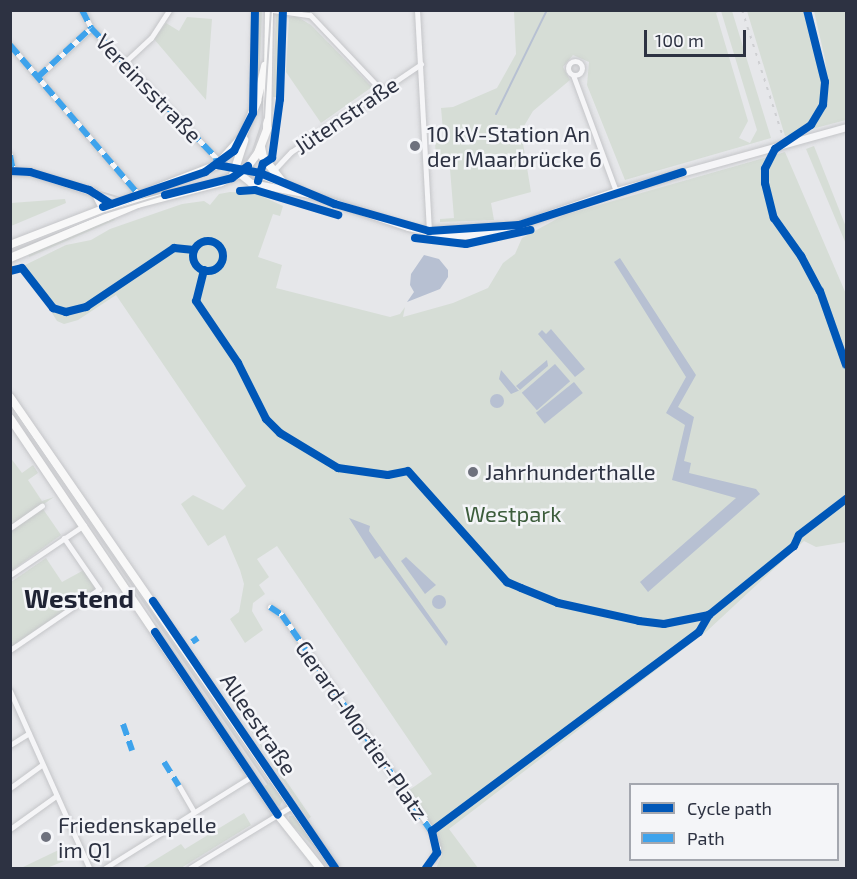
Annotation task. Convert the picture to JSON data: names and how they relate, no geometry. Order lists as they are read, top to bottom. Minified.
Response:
{"streets":{"main road":["Alleestraße"],"street":["Vereinsstraße","Jütenstraße","Gerard-Mortier-Platz"]},"districts":["Westend"],"parks":["Westpark"],"places":["10 kV-Station An der Maarbrücke 6","Jahrhunderthalle","Friedenskapelle im Q1"],"legend":["Cycle path","Path"],"scale_bar":"100 m"}
